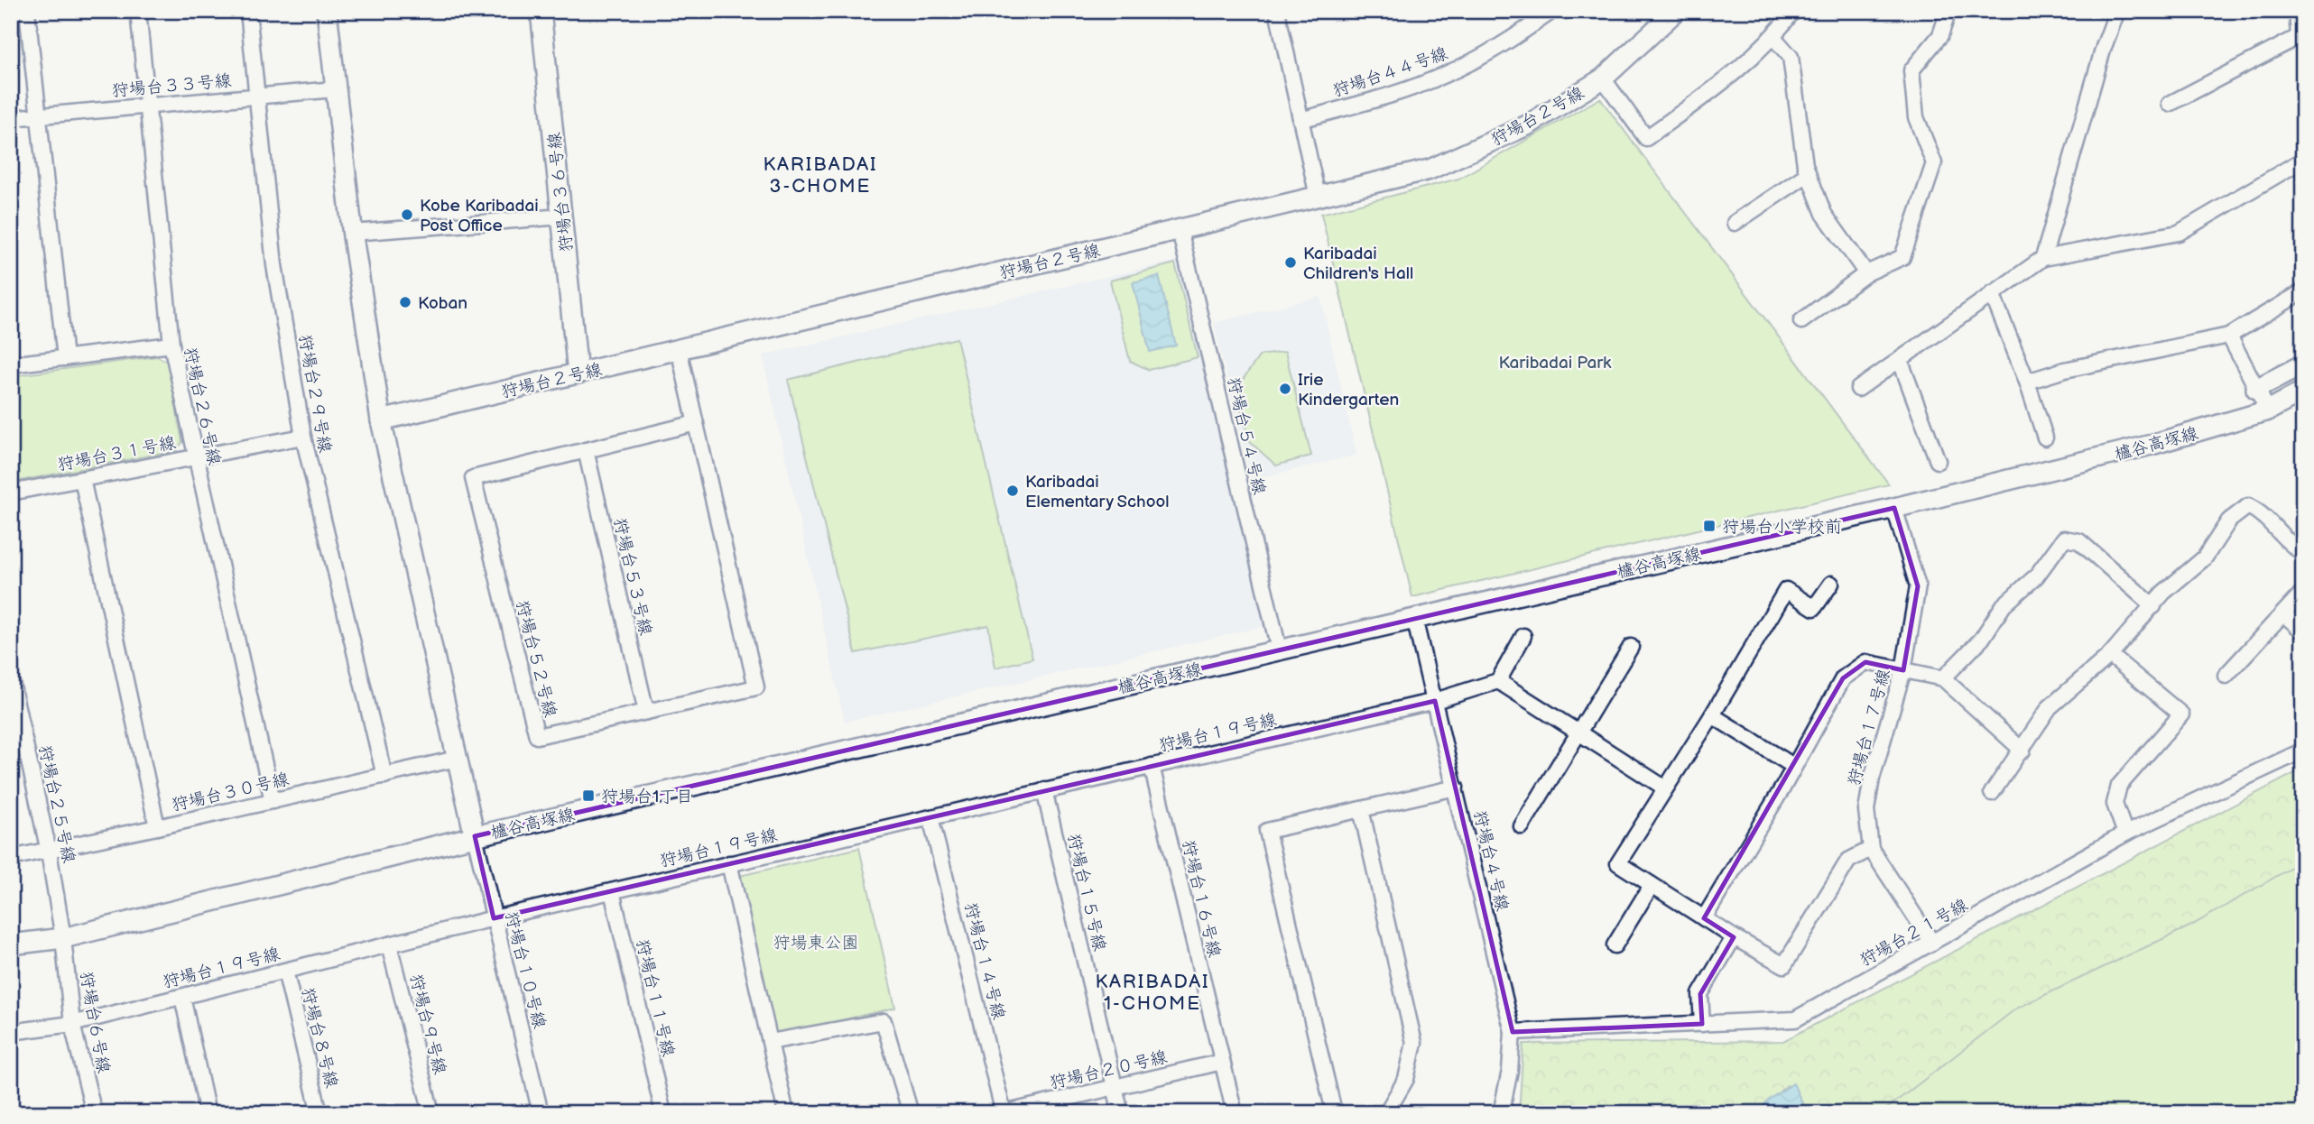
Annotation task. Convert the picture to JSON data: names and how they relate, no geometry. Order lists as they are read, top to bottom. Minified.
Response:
{"streets":{"street":["狩場台４４号線","狩場台３３号線","狩場台２号線","狩場台３６号線","狩場台２９号線","狩場台２６号線","狩場台５４号線","櫨谷高塚線","狩場台３１号線","狩場台５３号線","狩場台５２号線","狩場台１７号線","狩場台１９号線","狩場台３０号線","狩場台２５号線","狩場台４号線","狩場台１５号線","狩場台１６号線","狩場台２１号線","狩場台１４号線","狩場台１０号線","狩場台１１号線","狩場台６号線","狩場台９号線","狩場台８号線","狩場台２０号線"]},"crossings":[["狩場台３３号線","狩場台２９号線"],["狩場台３３号線","狩場台２６号線"],["狩場台２号線","狩場台３６号線"],["狩場台２号線","狩場台５４号線"],["狩場台２号線","狩場台５２号線"],["狩場台２９号線","狩場台３１号線"],["狩場台２９号線","狩場台３０号線"],["狩場台２６号線","狩場台３１号線"],["狩場台２６号線","狩場台３０号線"],["狩場台５４号線","櫨谷高塚線"],["櫨谷高塚線","狩場台１７号線"],["櫨谷高塚線","狩場台２５号線"],["櫨谷高塚線","狩場台４号線"],["櫨谷高塚線","狩場台１０号線"],["櫨谷高塚線","狩場台６号線"],["狩場台５３号線","狩場台５２号線"],["狩場台１７号線","狩場台２１号線"],["狩場台１９号線","狩場台４号線"],["狩場台１９号線","狩場台１５号線"],["狩場台１９号線","狩場台１６号線"],["狩場台１９号線","狩場台１４号線"],["狩場台１９号線","狩場台１０号線"],["狩場台１９号線","狩場台１１号線"],["狩場台１９号線","狩場台６号線"],["狩場台１９号線","狩場台９号線"],["狩場台１９号線","狩場台８号線"],["狩場台３０号線","狩場台２５号線"],["狩場台２５号線","狩場台６号線"],["狩場台４号線","狩場台２１号線"],["狩場台１５号線","狩場台２０号線"],["狩場台１６号線","狩場台２０号線"],["狩場台１４号線","狩場台２０号線"]],"districts":["KARIBADAI 3-CHOME","KARIBADAI 1-CHOME"],"parks":["Karibadai Park","狩場東公園"],"places":{"other":["Kobe Karibadai Post Office","Karibadai Children's Hall","Koban","Irie Kindergarten","Karibadai Elementary School"],"transit":["狩場台小学校前","狩場台1丁目"]}}
